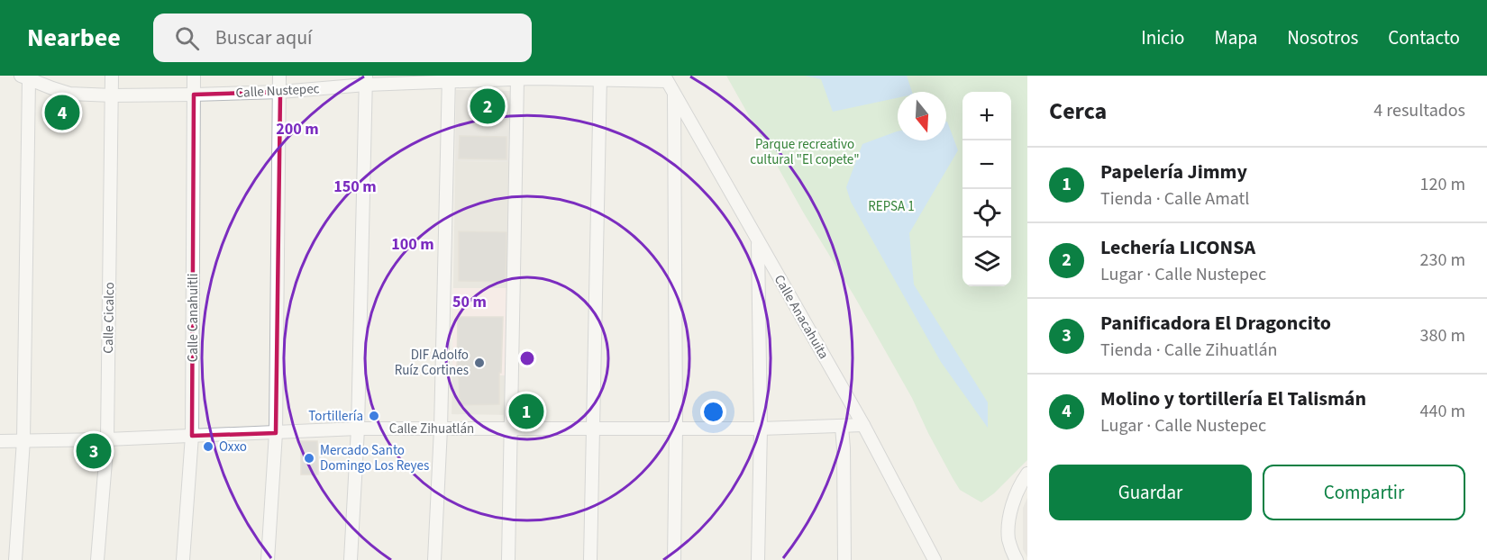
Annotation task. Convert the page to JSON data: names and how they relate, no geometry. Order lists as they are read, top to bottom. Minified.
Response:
{"streets":{"street":["Calle Nustepec","Calle Anacahuita","Calle Cicalco","Calle Canahuitli","Calle Zihuatlán"]},"crossings":[["Calle Nustepec","Calle Anacahuita"],["Calle Nustepec","Calle Cicalco"],["Calle Nustepec","Calle Canahuitli"],["Calle Anacahuita","Calle Zihuatlán"],["Calle Cicalco","Calle Zihuatlán"],["Calle Canahuitli","Calle Zihuatlán"]],"parks":["Parque recreativo cultural \"El copete\"","REPSA 1"],"places":["DIF Adolfo Ruíz Cortines","Tortillería","Oxxo","Mercado Santo Domingo Los Reyes"],"north":"bottom","page":{"header":"Nearbee","search":"Buscar aquí","nav":["Inicio","Mapa","Nosotros","Contacto"],"heading":["Cerca","4 resultados"],"pins":["2","4","1","3"],"map_buttons":["+","−"],"list":[{"mark":"1","name":"Papelería Jimmy","note":"Tienda · Calle Amatl","value":"120 m"},{"mark":"2","name":"Lechería LICONSA","note":"Lugar · Calle Nustepec","value":"230 m"},{"mark":"3","name":"Panificadora El Dragoncito","note":"Tienda · Calle Zihuatlán","value":"380 m"},{"mark":"4","name":"Molino y tortillería El Talismán","note":"Lugar · Calle Nustepec","value":"440 m"}],"buttons":["Guardar","Compartir"]},"rings":["200 m","150 m","100 m","50 m"]}
